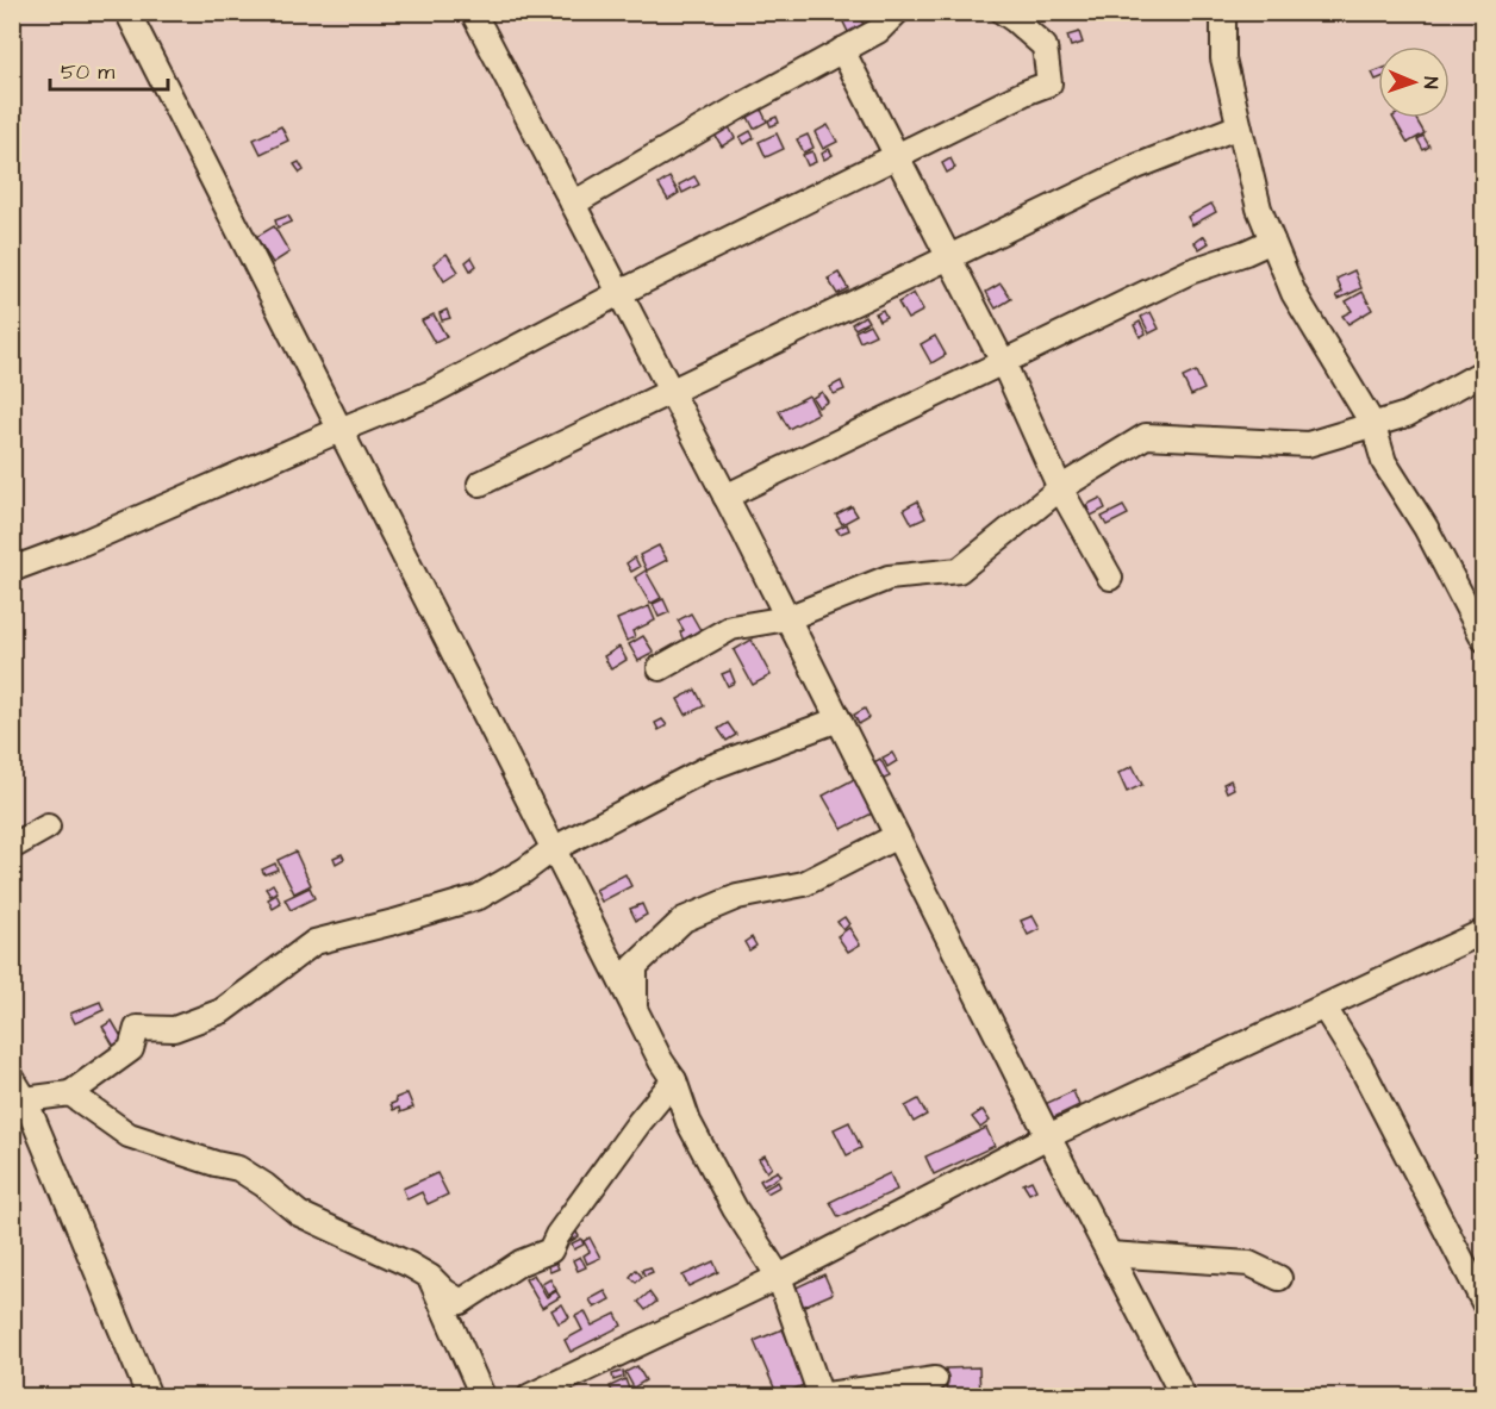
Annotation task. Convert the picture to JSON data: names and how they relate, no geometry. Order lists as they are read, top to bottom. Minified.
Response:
{"scale_bar":"50 m","north":"right"}
